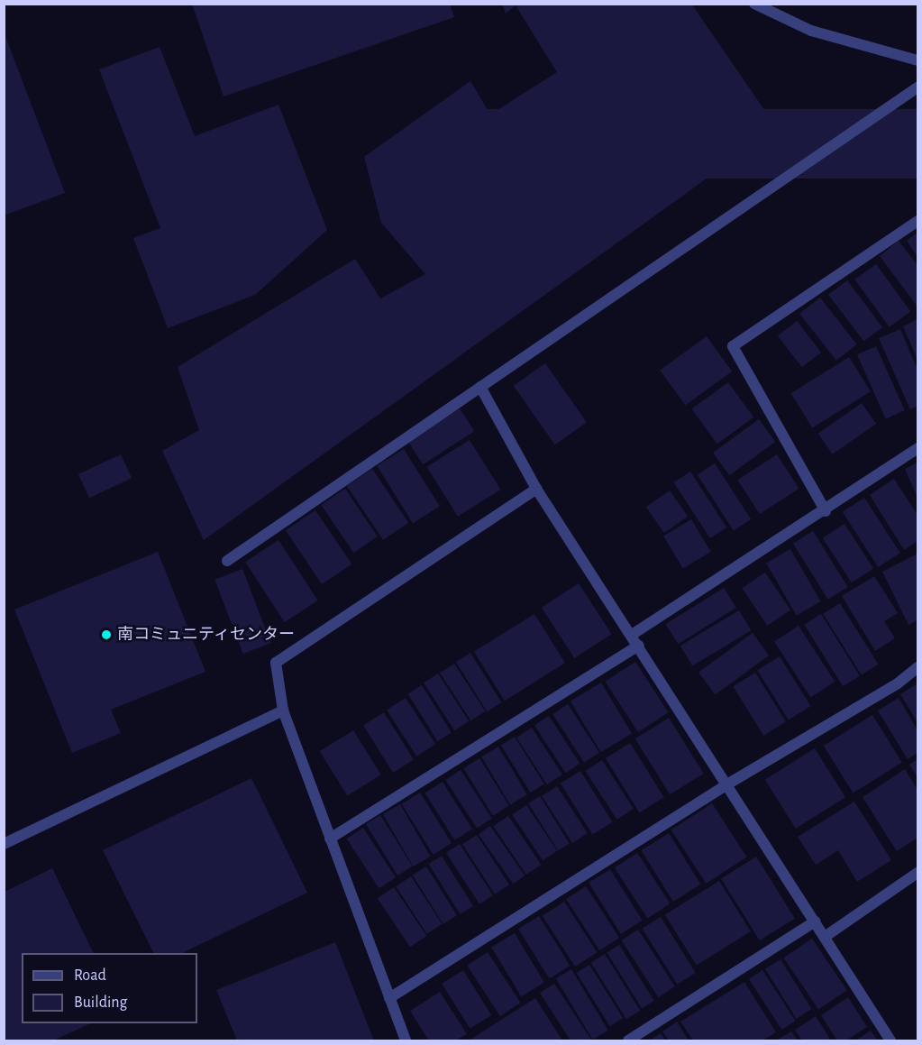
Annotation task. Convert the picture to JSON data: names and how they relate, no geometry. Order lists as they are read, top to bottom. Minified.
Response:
{"places":["南コミュニティセンター"],"legend":["Road","Building"]}
